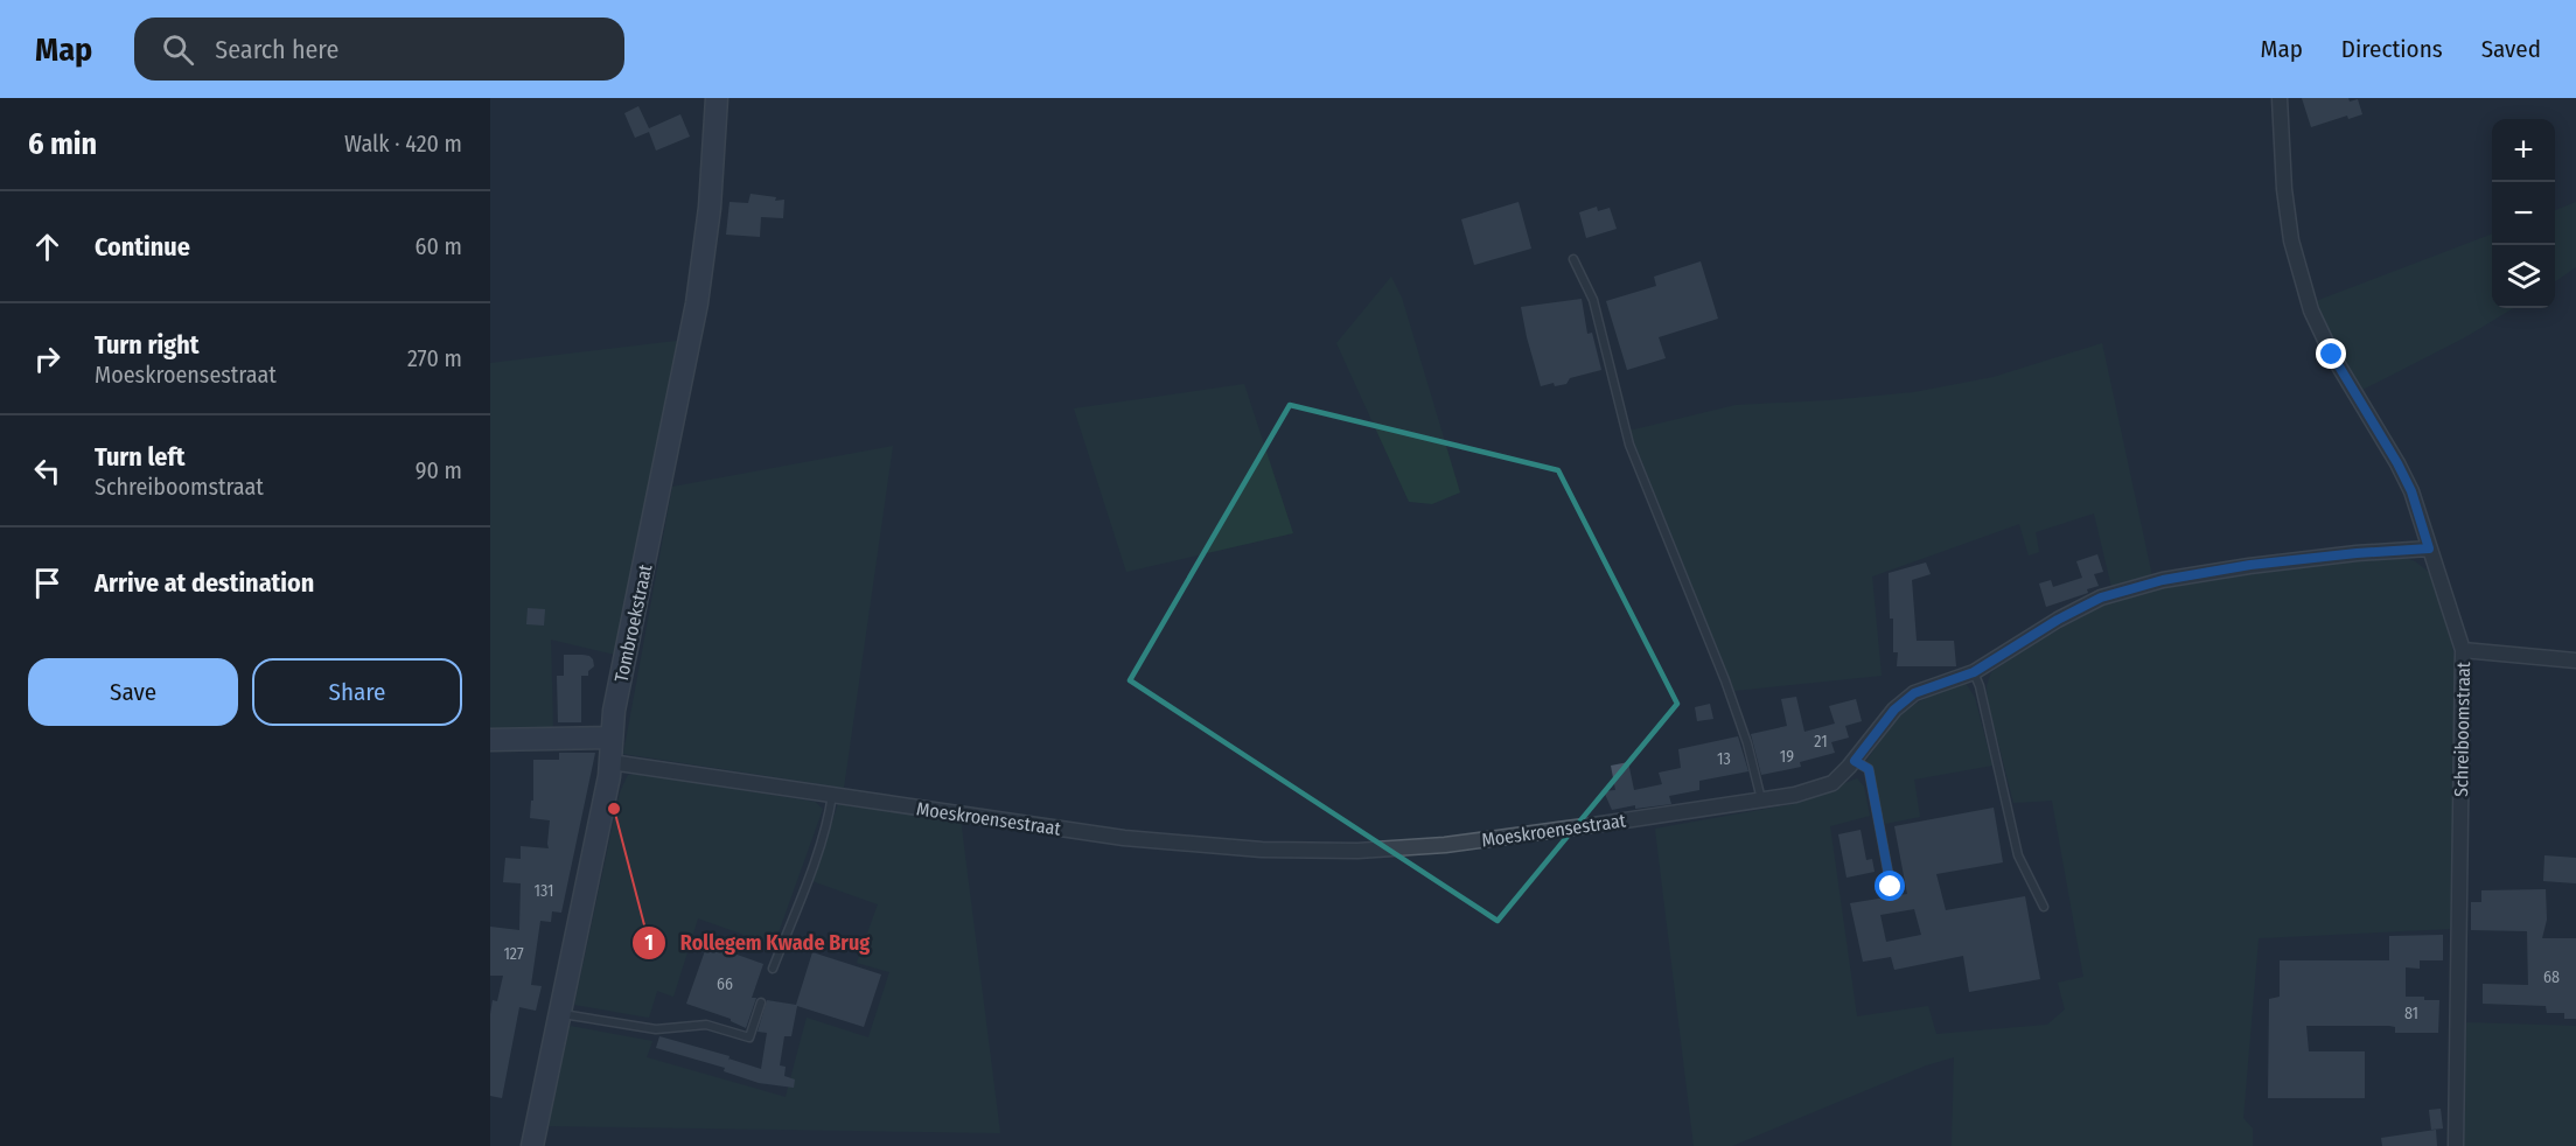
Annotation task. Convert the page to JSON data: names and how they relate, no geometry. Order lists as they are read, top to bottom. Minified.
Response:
{"streets":{"street":["Tombroekstraat","Schreiboomstraat","Moeskroensestraat"]},"crossings":[["Tombroekstraat","Moeskroensestraat"],["Schreiboomstraat","Moeskroensestraat"]],"places":["Rollegem Kwade Brug"],"house_numbers":["21","19","13","131","127","68","66","81"],"page":{"header":"Map","search":"Search here","nav":["Map","Directions","Saved"],"heading":["6 min","Walk · 420 m"],"map_buttons":["+","−"],"list":[["Continue","60 m"],["Turn right","Moeskroensestraat","270 m"],["Turn left","Schreiboomstraat","90 m"],"Arrive at destination"],"buttons":["Save","Share"]}}
